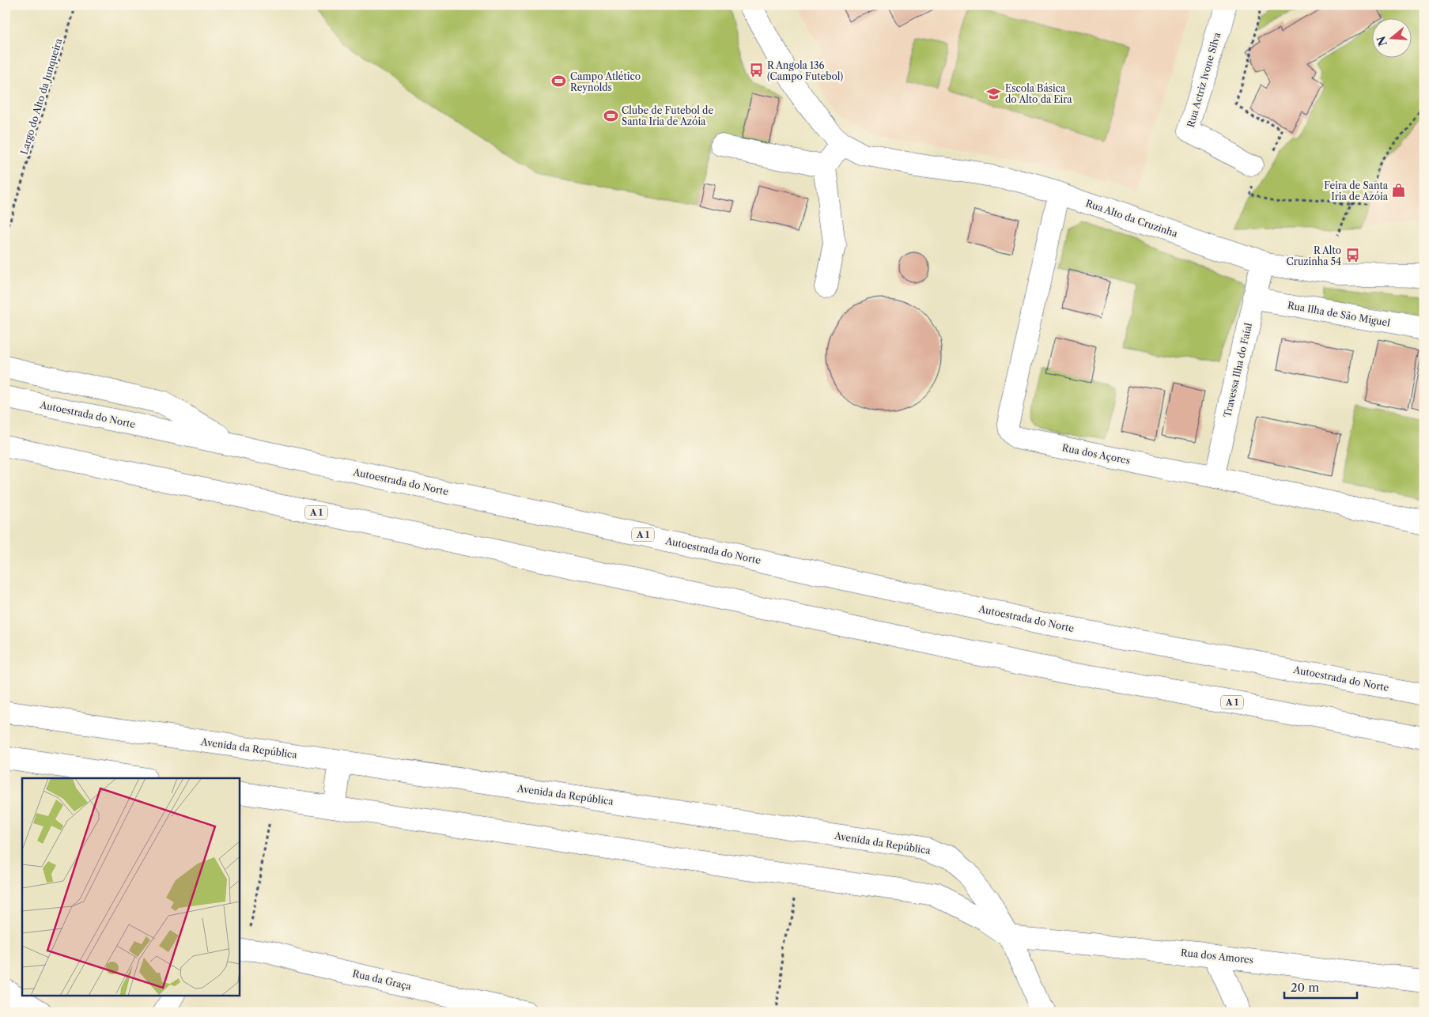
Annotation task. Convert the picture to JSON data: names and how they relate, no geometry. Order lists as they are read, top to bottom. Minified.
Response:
{"streets":{"main road":["Rua Actriz Ivone Silva","Rua Alto da Cruzinha","Rua Ilha de São Miguel","Travessa Ilha do Faial","Autoestrada do Norte","Rua dos Açores","A 1","Avenida da República","Rua dos Amores","Rua da Graça"],"path":["Largo do Alto da Junqueira"]},"crossings":[["Rua Alto da Cruzinha","Travessa Ilha do Faial"],["Rua Alto da Cruzinha","Rua dos Açores"],["Rua Ilha de São Miguel","Travessa Ilha do Faial"],["Travessa Ilha do Faial","Rua dos Açores"],["Avenida da República","Rua dos Amores"]],"places":{"bus stop":["R Angola 136 (Campo Futebol)","R Alto Cruzinha 54"],"sports":["Campo Atlético Reynolds","Clube de Futebol de Santa Iria de Azóia"],"school or university":["Escola Básica do Alto da Eira"],"shop":["Feira de Santa Iria de Azóia"]},"scale_bar":"20 m","north":"left"}
